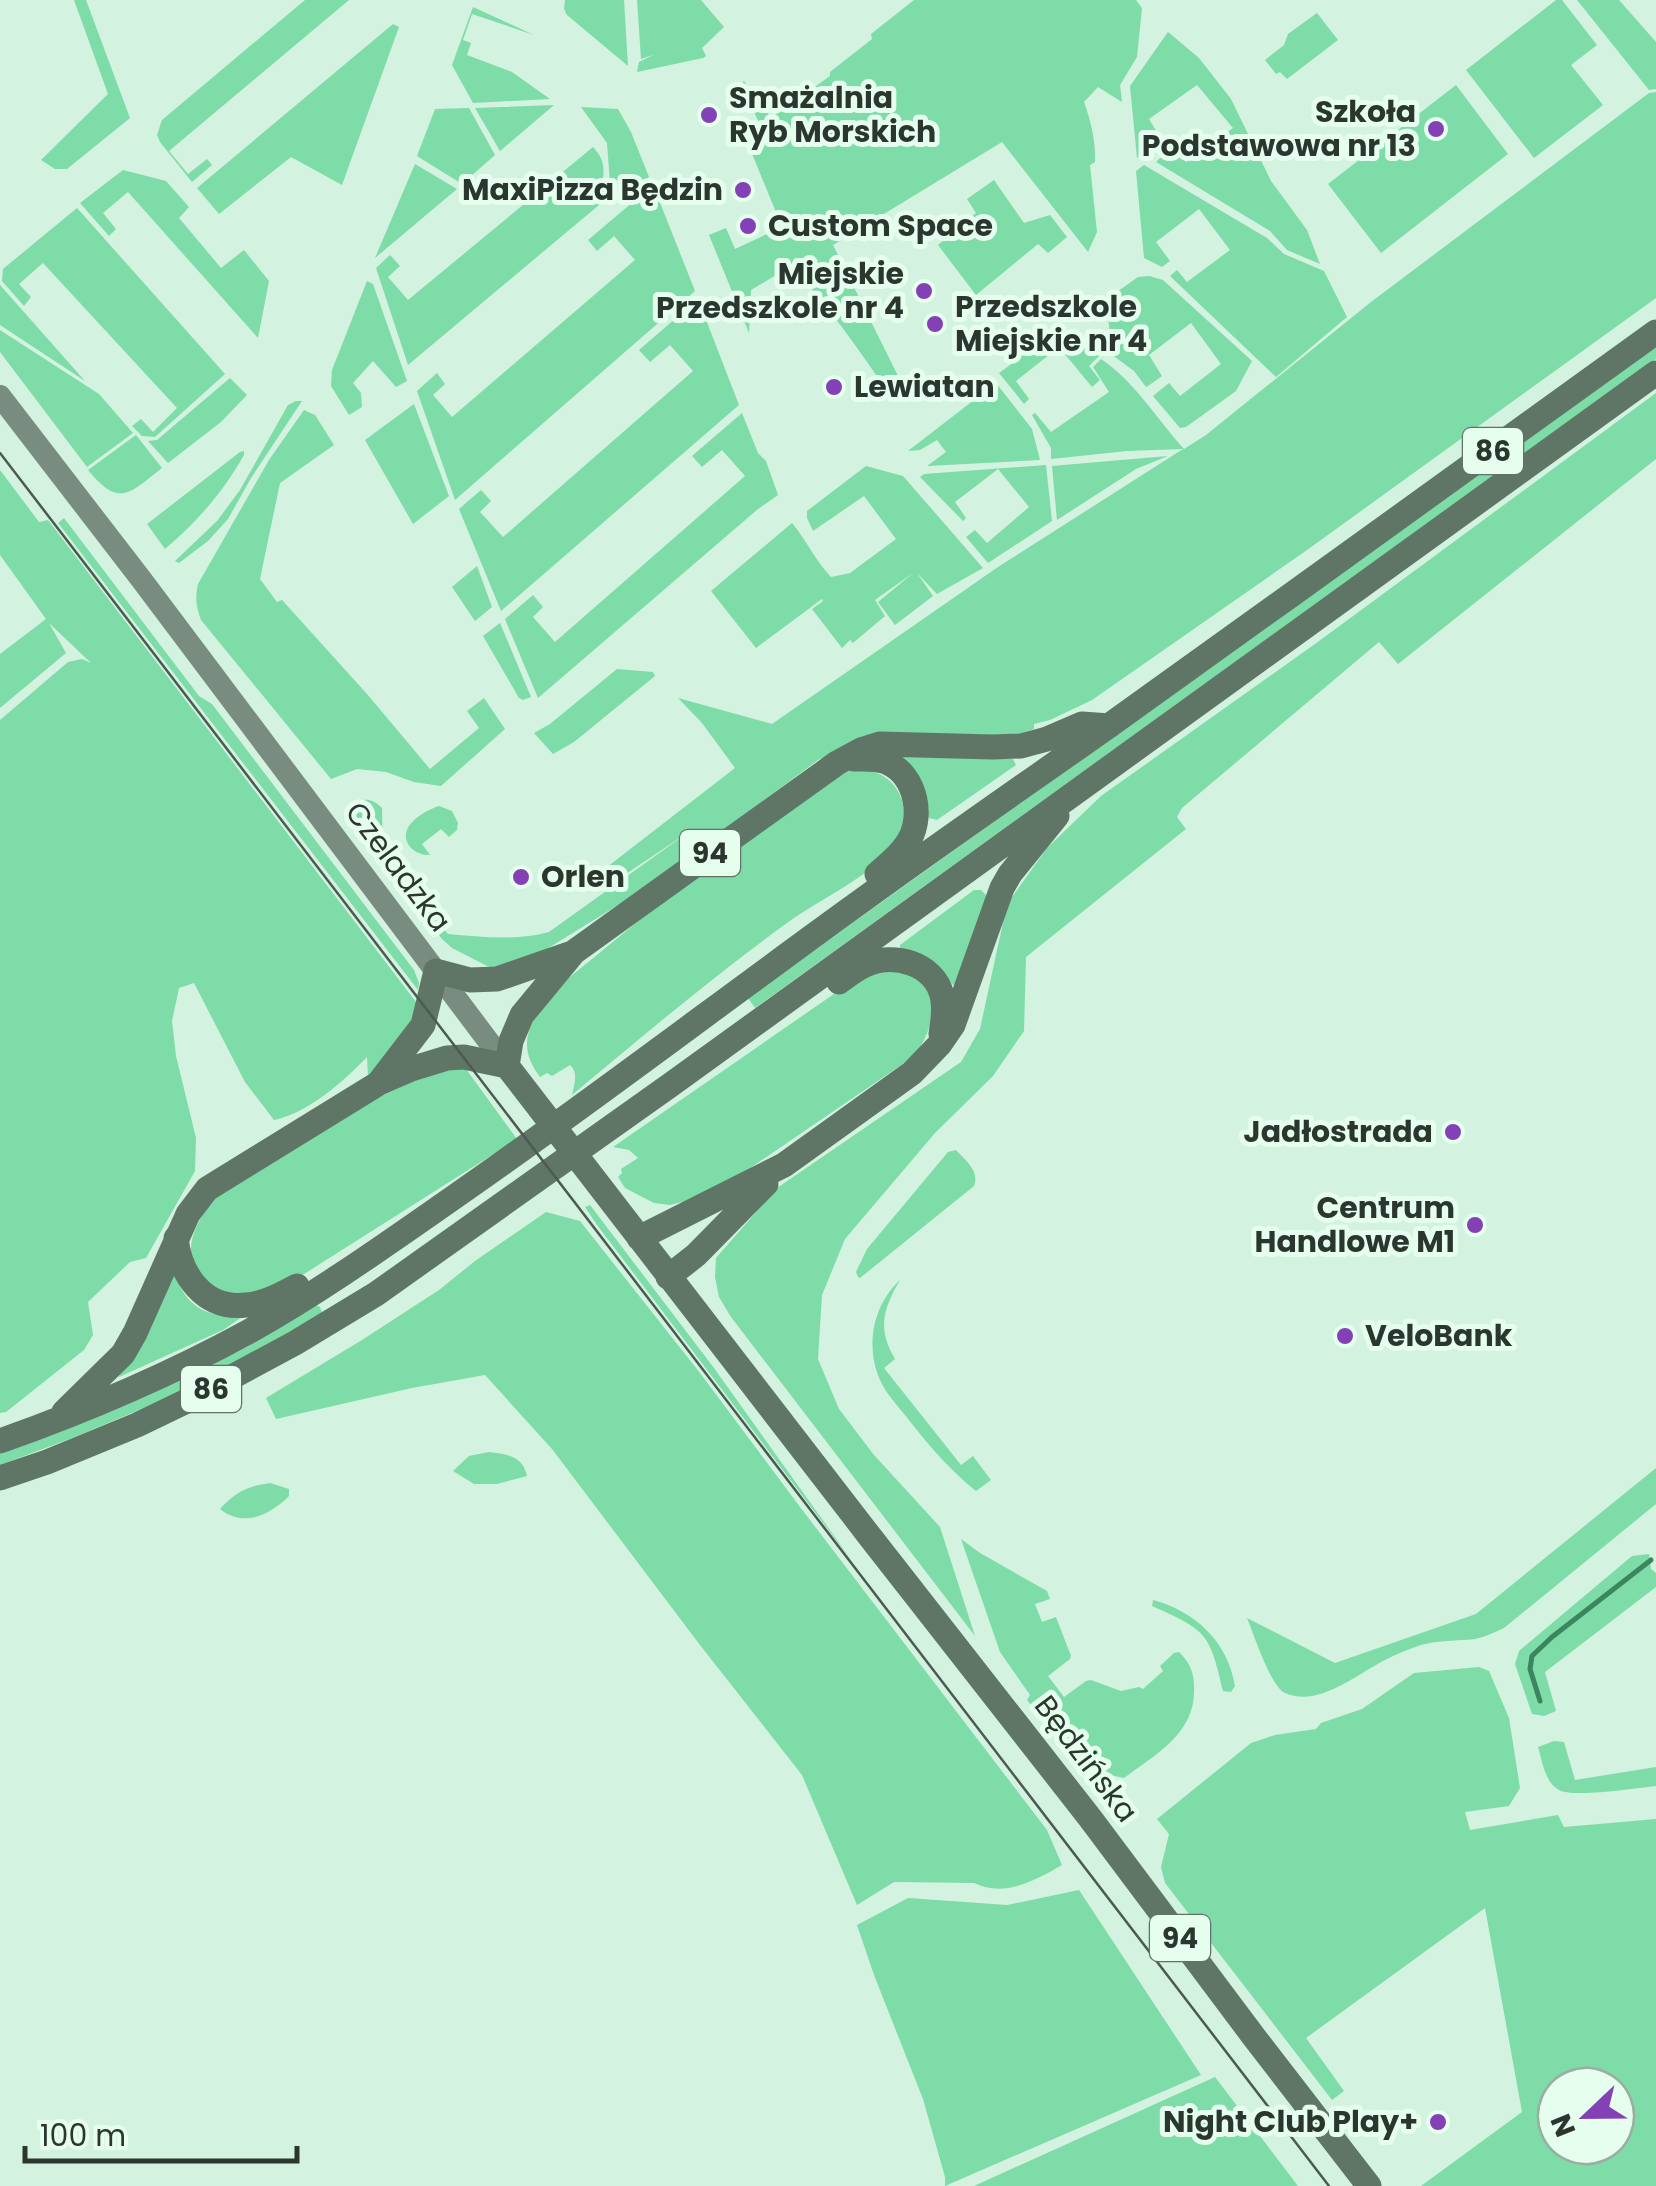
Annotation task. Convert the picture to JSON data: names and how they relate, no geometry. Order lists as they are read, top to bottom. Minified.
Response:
{"streets":{"main road":["86","94","Czeladzka","Będzińska"]},"crossings":[["86","94"],["94","Czeladzka"],["Czeladzka","Będzińska"]],"places":["Smażalnia Ryb Morskich","Szkoła Podstawowa nr 13","MaxiPizza Będzin","Custom Space","Miejskie Przedszkole nr 4","Przedszkole Miejskie nr 4","Lewiatan","Orlen","Jadłostrada","Centrum Handlowe M1","VeloBank","Night Club Play+"],"scale_bar":"100 m","north":"left"}
